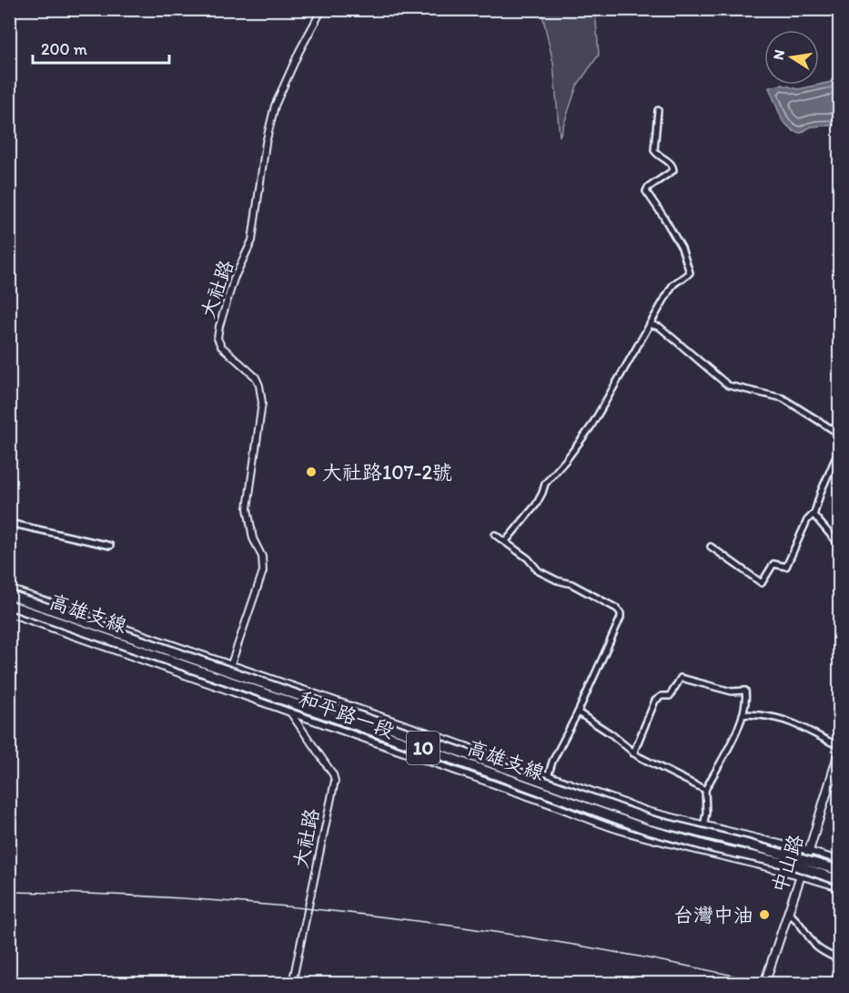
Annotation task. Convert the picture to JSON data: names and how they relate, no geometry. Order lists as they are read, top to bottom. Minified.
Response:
{"streets":{"highway":["高雄支線","10"],"main road":["中山路"],"street":["大社路","和平路一段"]},"crossings":[["大社路","和平路一段"],["和平路一段","中山路"]],"places":["大社路107-2號","台灣中油"],"scale_bar":"200 m","north":"left"}
